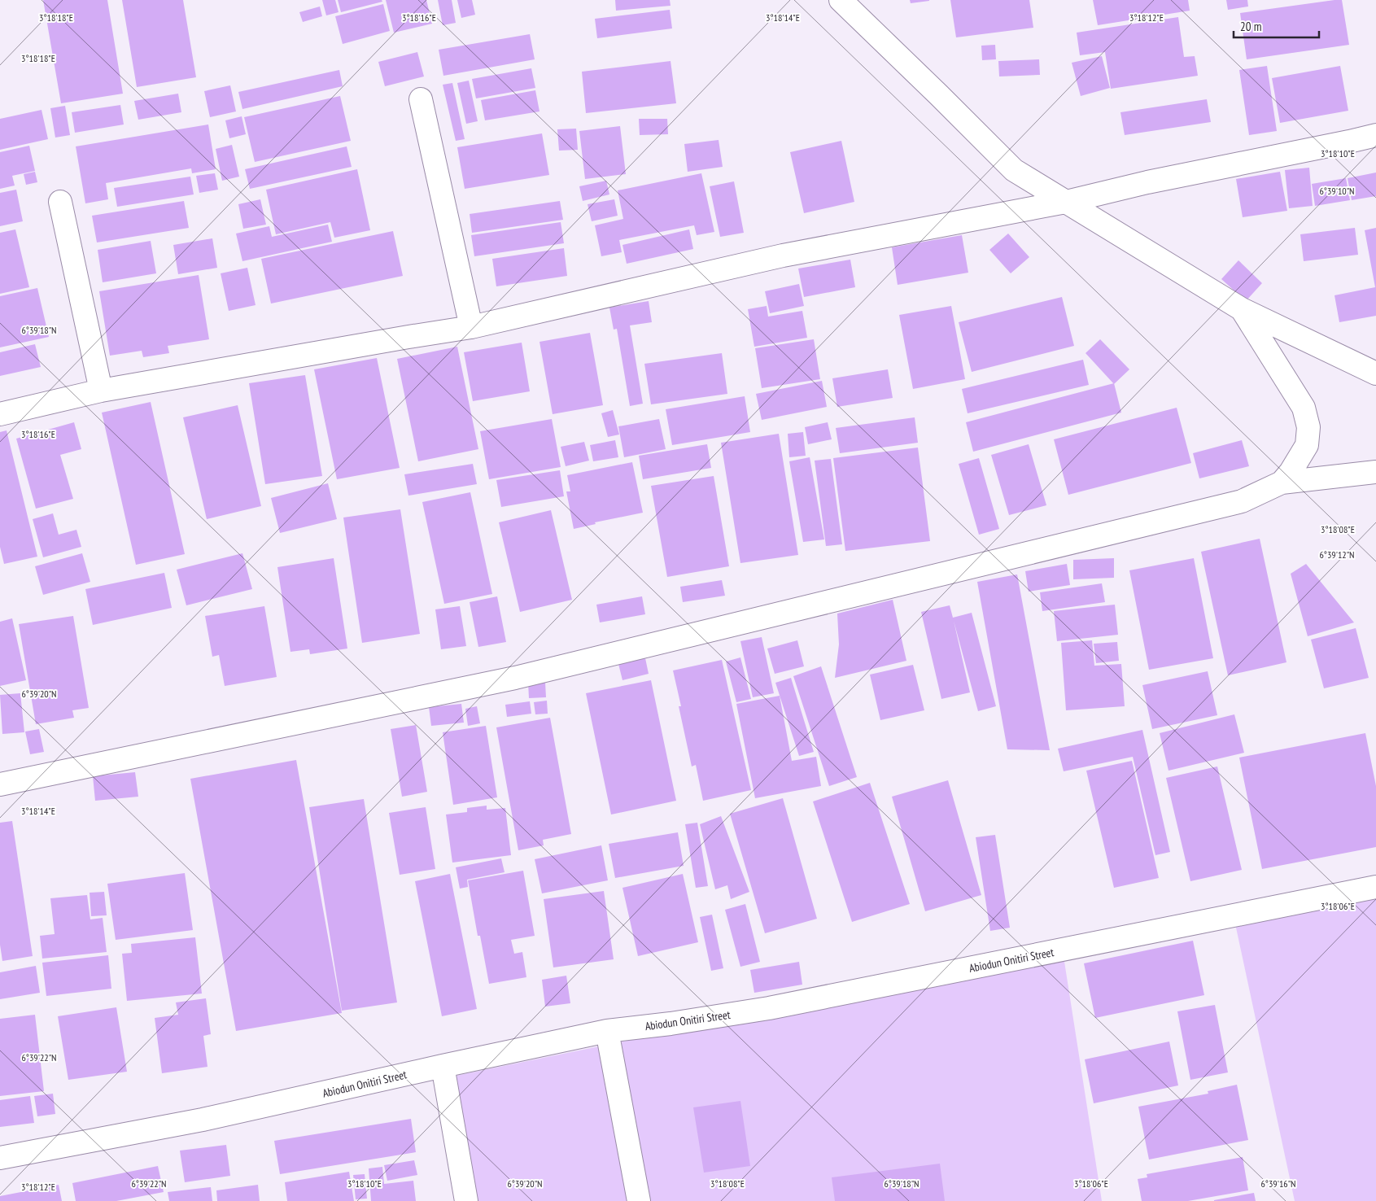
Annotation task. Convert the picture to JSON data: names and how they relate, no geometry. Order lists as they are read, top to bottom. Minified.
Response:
{"streets":{"street":["Abiodun Onitiri Street"]},"scale_bar":"20 m","coordinates":["3°18'12\"E","3°18'18\"E","3°18'16\"E","3°18'14\"E","3°18'10\"E","6°39'10\"N","6°39'18\"N","3°18'08\"E","6°39'12\"N","6°39'20\"N","3°18'06\"E","6°39'22\"N","6°39'16\"N"]}
